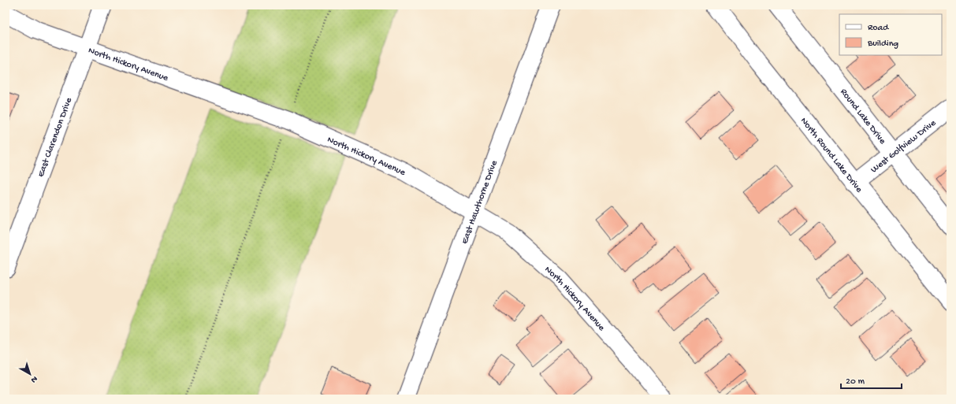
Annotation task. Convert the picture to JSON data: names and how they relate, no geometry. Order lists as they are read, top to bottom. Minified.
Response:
{"streets":{"street":["North Hickory Avenue","Round Lake Drive","East Clarendon Drive","West Golfview Drive","North Round Lake Drive","East Hawthorne Drive"]},"crossings":[["North Hickory Avenue","East Clarendon Drive"],["North Hickory Avenue","East Hawthorne Drive"],["Round Lake Drive","West Golfview Drive"],["West Golfview Drive","North Round Lake Drive"]],"legend":["Road","Building"],"scale_bar":"20 m","north":"bottom right"}
